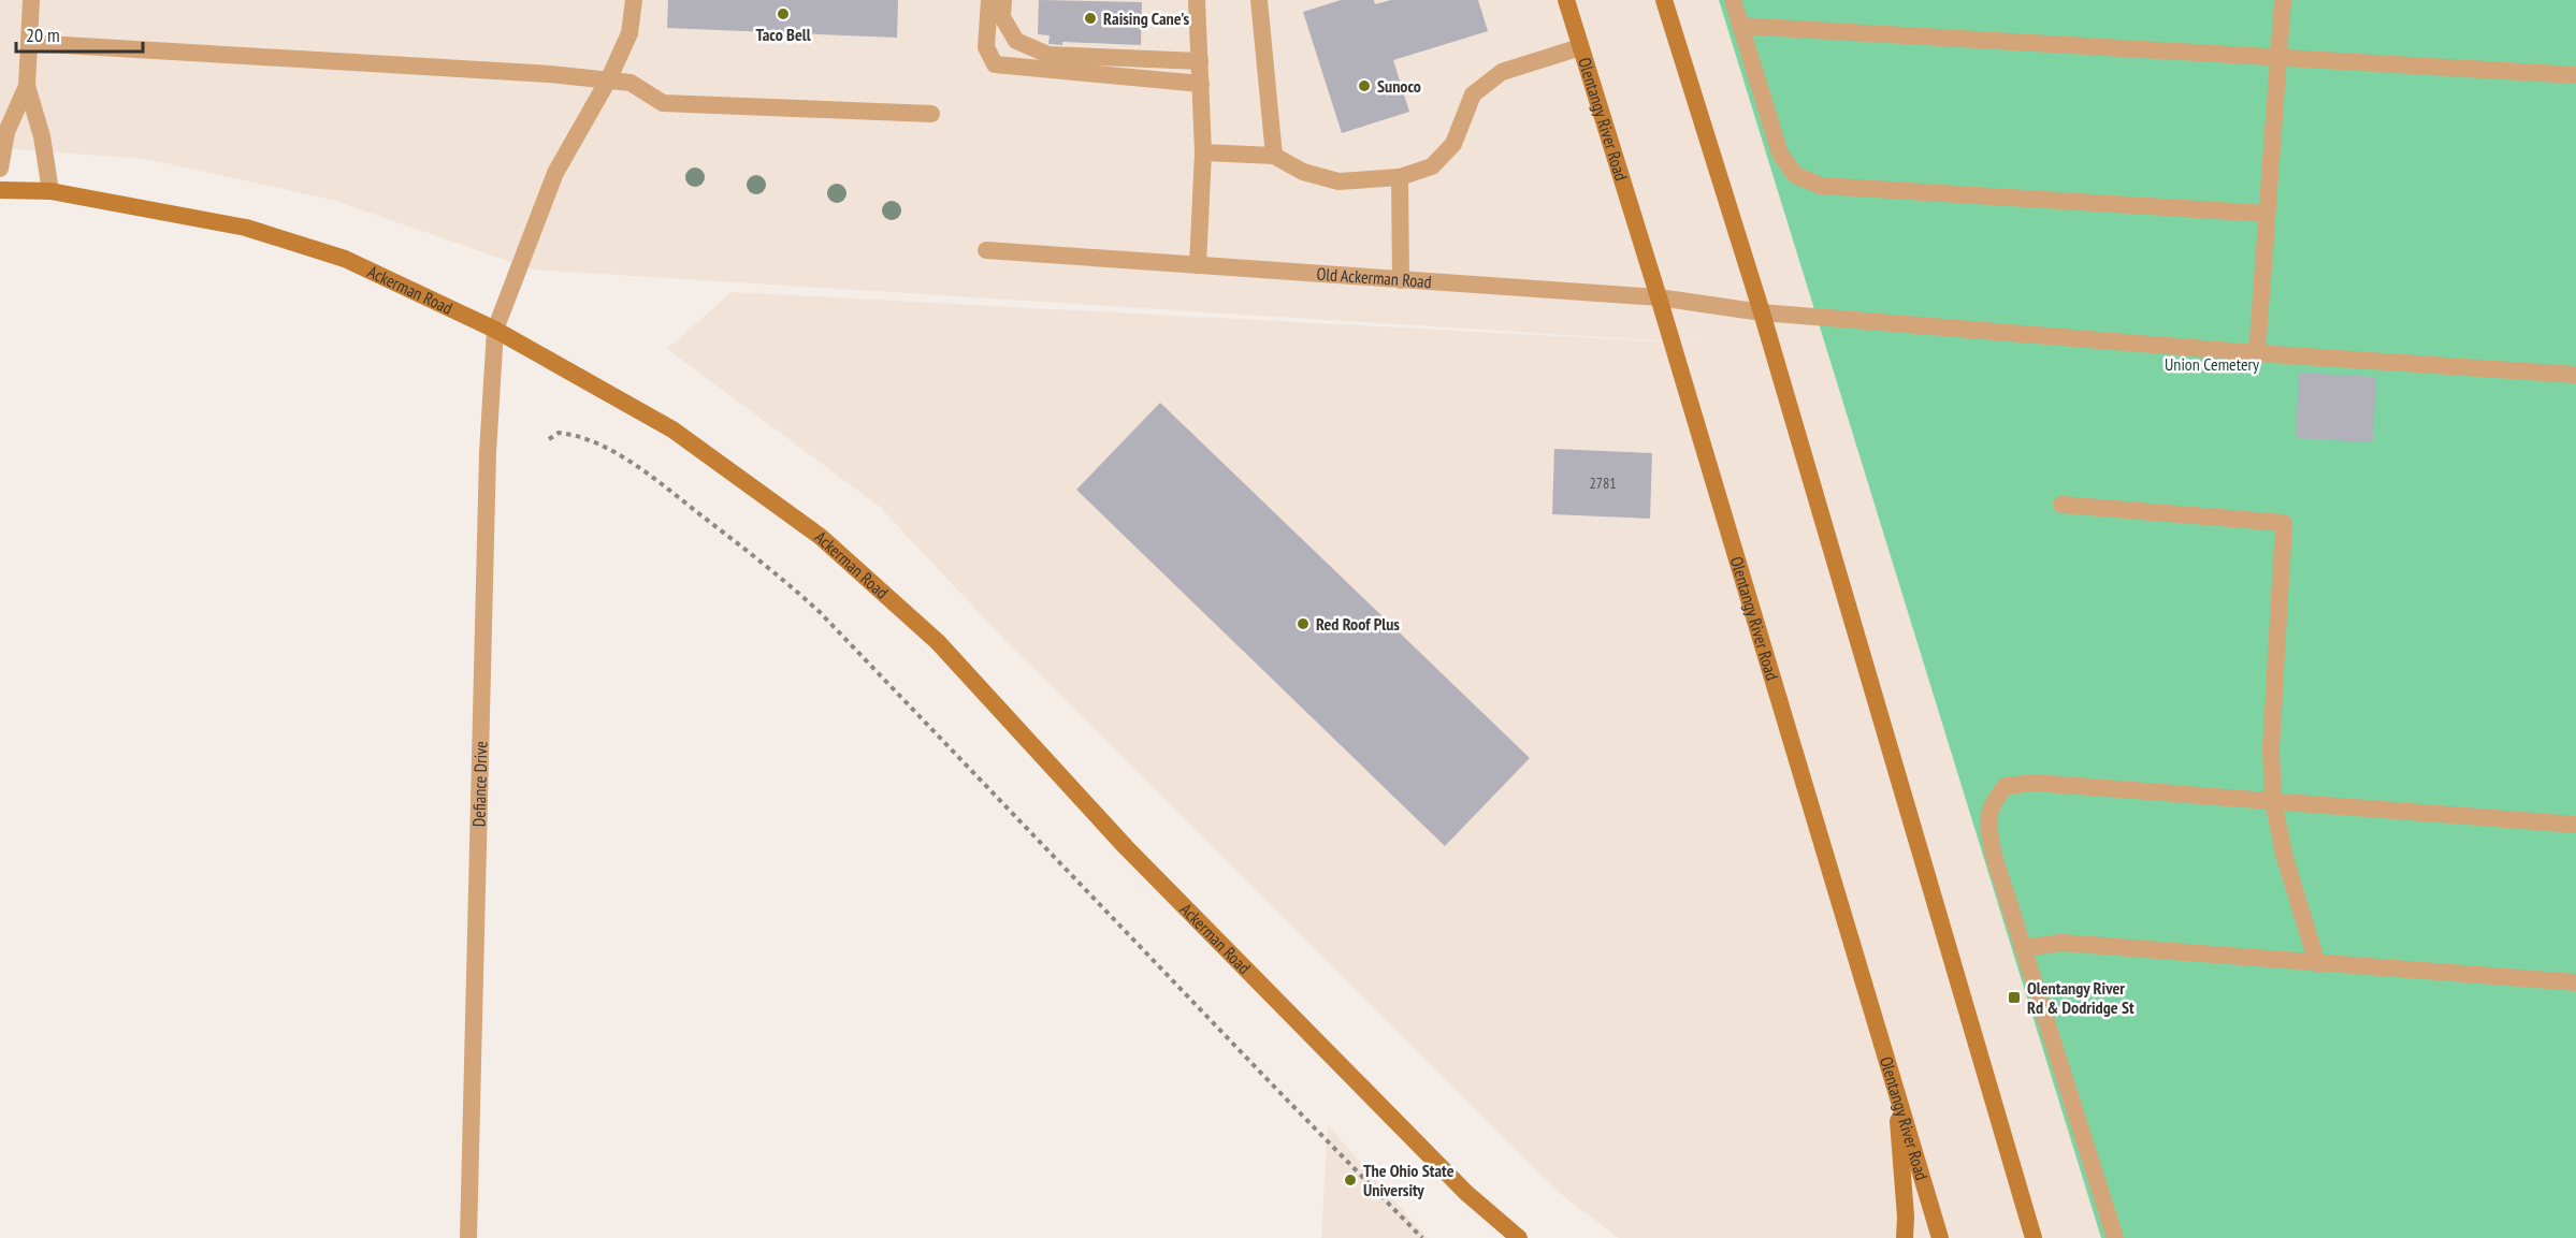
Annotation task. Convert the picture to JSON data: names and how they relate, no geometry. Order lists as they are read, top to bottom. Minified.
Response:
{"streets":{"main road":["Olentangy River Road","Ackerman Road"],"street":["Old Ackerman Road","Defiance Drive"]},"crossings":[["Olentangy River Road","Old Ackerman Road"],["Ackerman Road","Defiance Drive"]],"parks":["Union Cemetery"],"places":{"other":["Taco Bell","Raising Cane's","Sunoco","Red Roof Plus","The Ohio State University"],"transit":["Olentangy River Rd & Dodridge St"]},"house_numbers":["2781"],"scale_bar":"20 m"}
